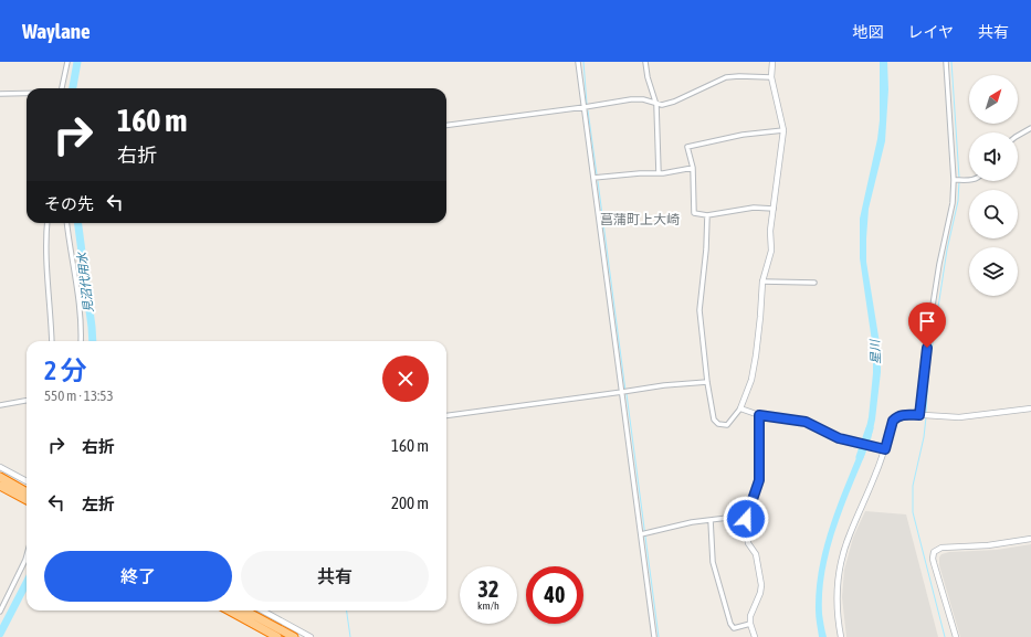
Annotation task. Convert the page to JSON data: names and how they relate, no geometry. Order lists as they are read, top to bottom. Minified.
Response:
{"districts":["菖蒲町上大崎"],"water":["見沼代用水","星川"],"north":"top right","page":{"header":"Waylane","nav":["地図","レイヤ","共有"],"turn":["160 m","右折"],"then":"その先","heading":["2 分","550 m · 13:53"],"list":[{"name":"右折","value":"160 m"},{"name":"左折","value":"200 m"}],"buttons":["終了","共有"],"speed":"32 km/h","limit":"40"}}
